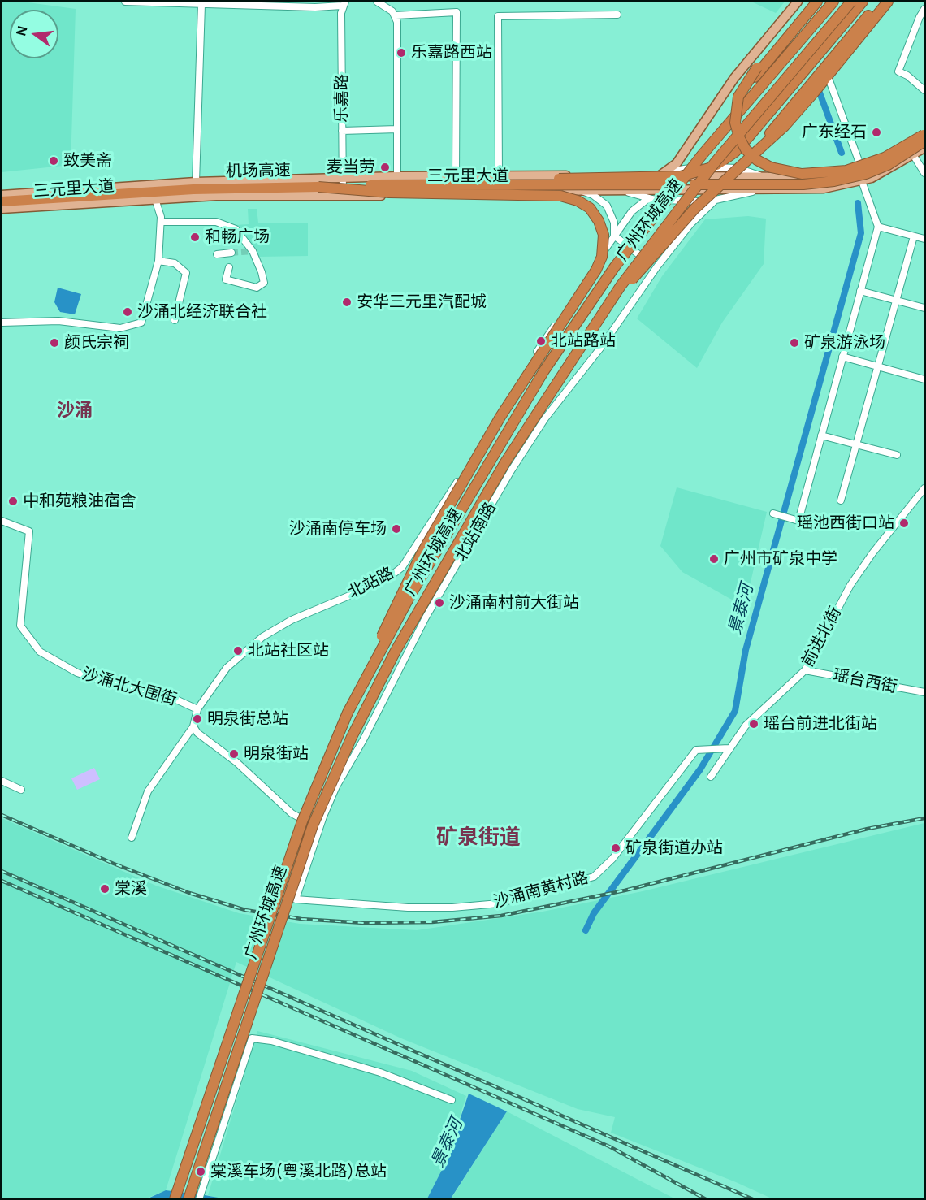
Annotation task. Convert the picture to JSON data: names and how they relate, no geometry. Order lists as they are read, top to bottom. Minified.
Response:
{"streets":{"highway":["机场高速","广州环城高速"],"main road":["三元里大道"],"street":["乐嘉路","北站南路","北站路","前进北街","瑶台西街","沙涌北大围街","沙涌南黄村路"]},"crossings":[["乐嘉路","三元里大道"],["机场高速","三元里大道"],["北站南路","沙涌南黄村路"],["北站路","沙涌北大围街"],["前进北街","瑶台西街"],["前进北街","沙涌南黄村路"]],"districts":["沙涌","矿泉街道"],"water":["景泰河"],"places":["乐嘉路西站","广东经石","致美斋","麦当劳","和畅广场","安华三元里汽配城","沙涌北经济联合社","北站路站","颜氏宗祠","矿泉游泳场","中和苑粮油宿舍","瑶池西街口站","沙涌南停车场","广州市矿泉中学","沙涌南村前大街站","北站社区站","明泉街总站","瑶台前进北街站","明泉街站","矿泉街道办站","棠溪","棠溪车场(粤溪北路)总站"],"north":"left"}
